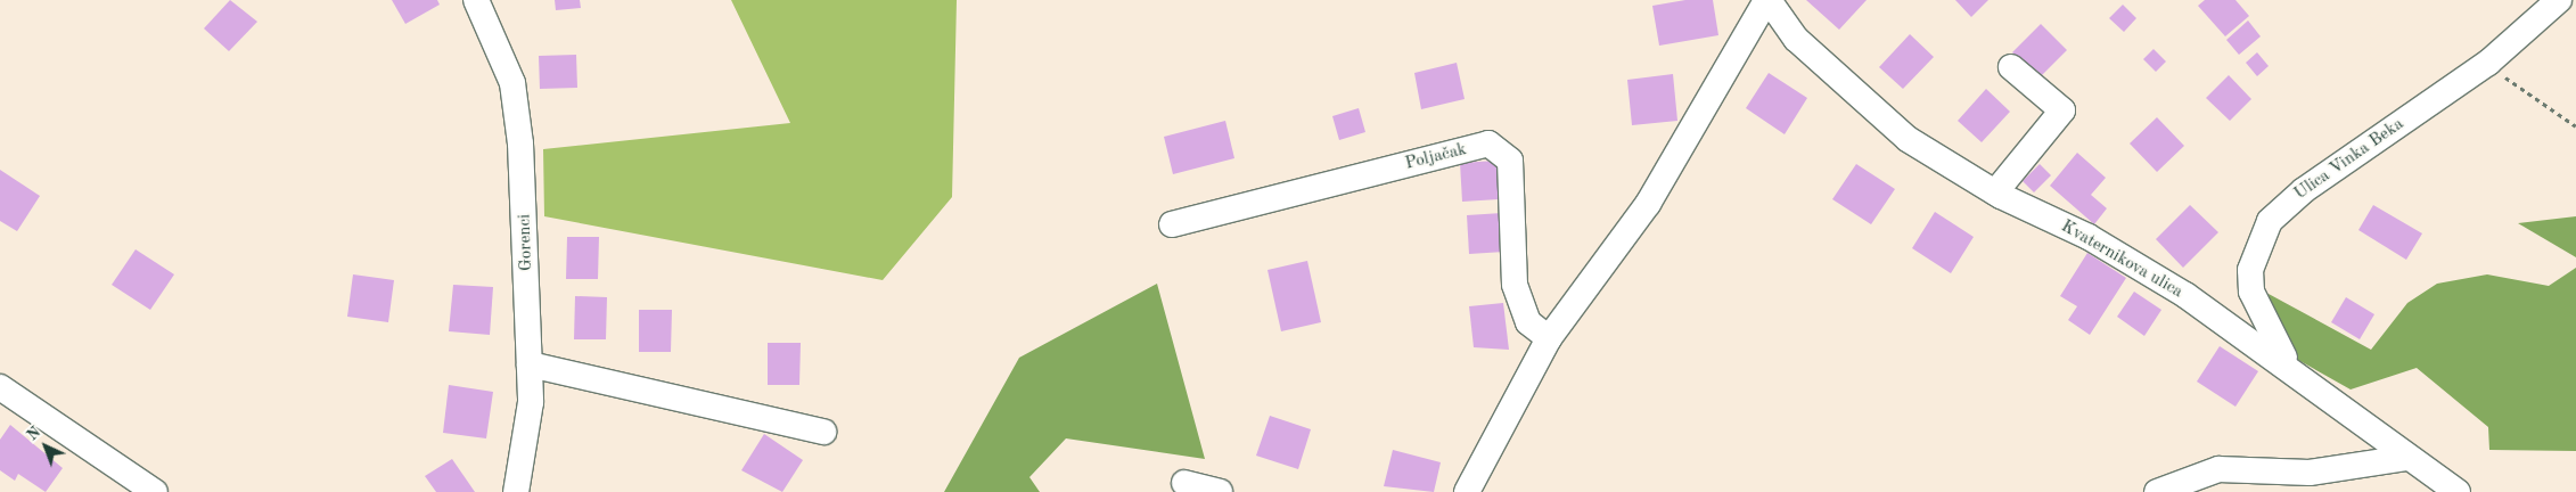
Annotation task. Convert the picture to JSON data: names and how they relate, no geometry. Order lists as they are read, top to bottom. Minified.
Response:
{"streets":{"street":["Poljačak","Ulica Vinka Beka","Gorenci","Kvaternikova ulica"]},"crossings":[["Ulica Vinka Beka","Kvaternikova ulica"]],"north":"top left"}
